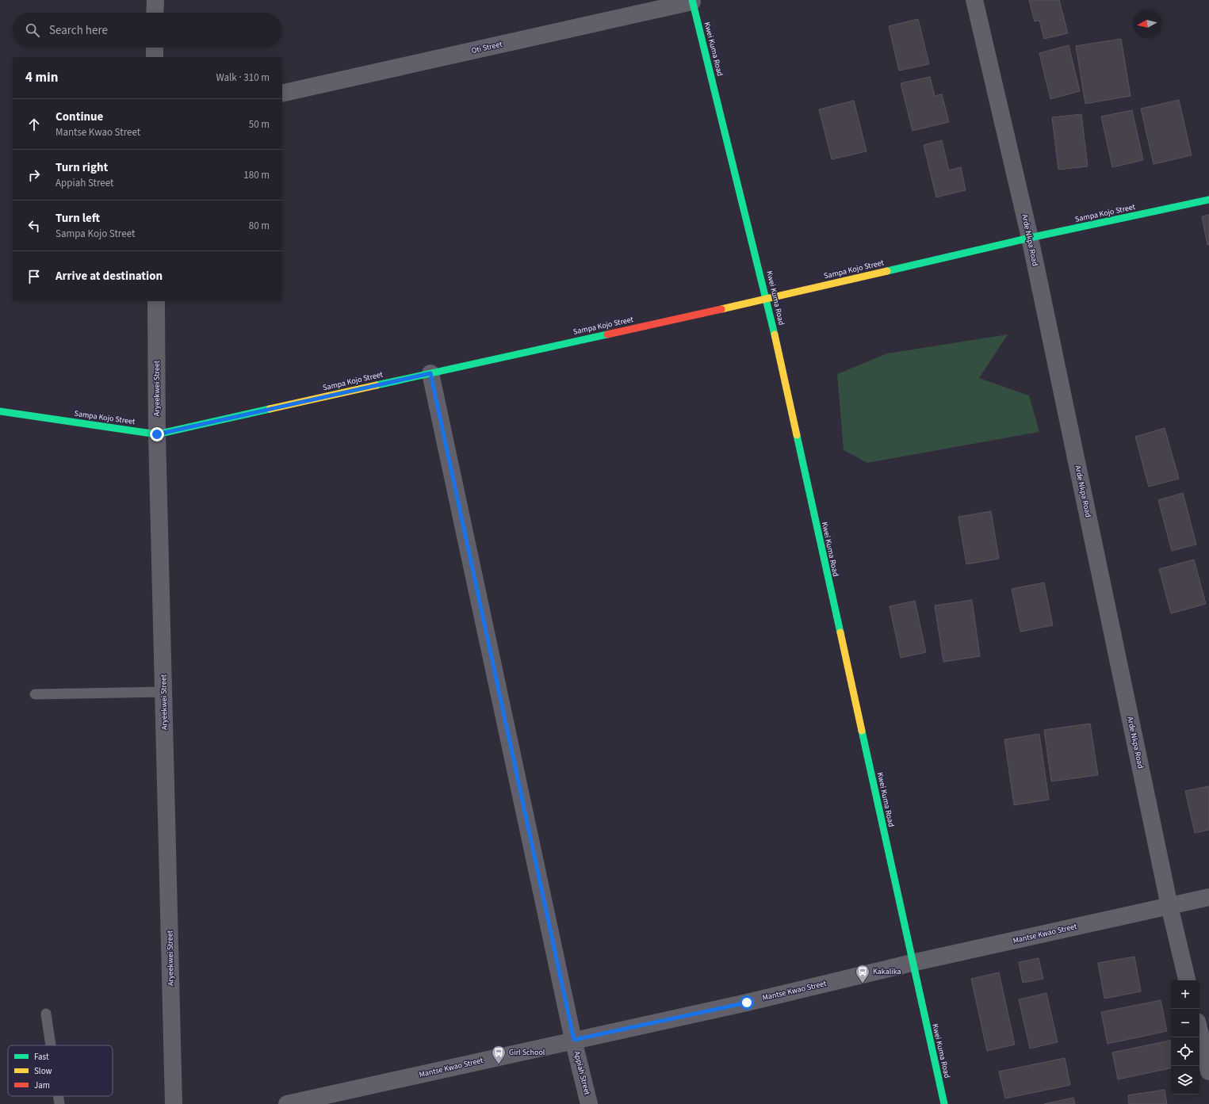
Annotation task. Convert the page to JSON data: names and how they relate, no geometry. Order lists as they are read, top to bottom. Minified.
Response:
{"streets":{"street":["Oti Street","Kwei Kuma Road","Sampa Kojo Street","Arde Nkpa Road","Aryeekwei Street","Mantse Kwao Street","Appiah Street"]},"crossings":[["Oti Street","Kwei Kuma Road"],["Kwei Kuma Road","Sampa Kojo Street"],["Kwei Kuma Road","Mantse Kwao Street"],["Sampa Kojo Street","Arde Nkpa Road"],["Sampa Kojo Street","Aryeekwei Street"],["Sampa Kojo Street","Appiah Street"],["Arde Nkpa Road","Mantse Kwao Street"],["Mantse Kwao Street","Appiah Street"]],"places":{"bus stop":["Kakalika","Girl School"]},"legend":["Fast","Slow","Jam"],"north":"left","page":{"search":"Search here","heading":["4 min","Walk · 310 m"],"list":[["Continue","Mantse Kwao Street","50 m"],["Turn right","Appiah Street","180 m"],["Turn left","Sampa Kojo Street","80 m"],"Arrive at destination"],"map_buttons":["+","−"]}}
